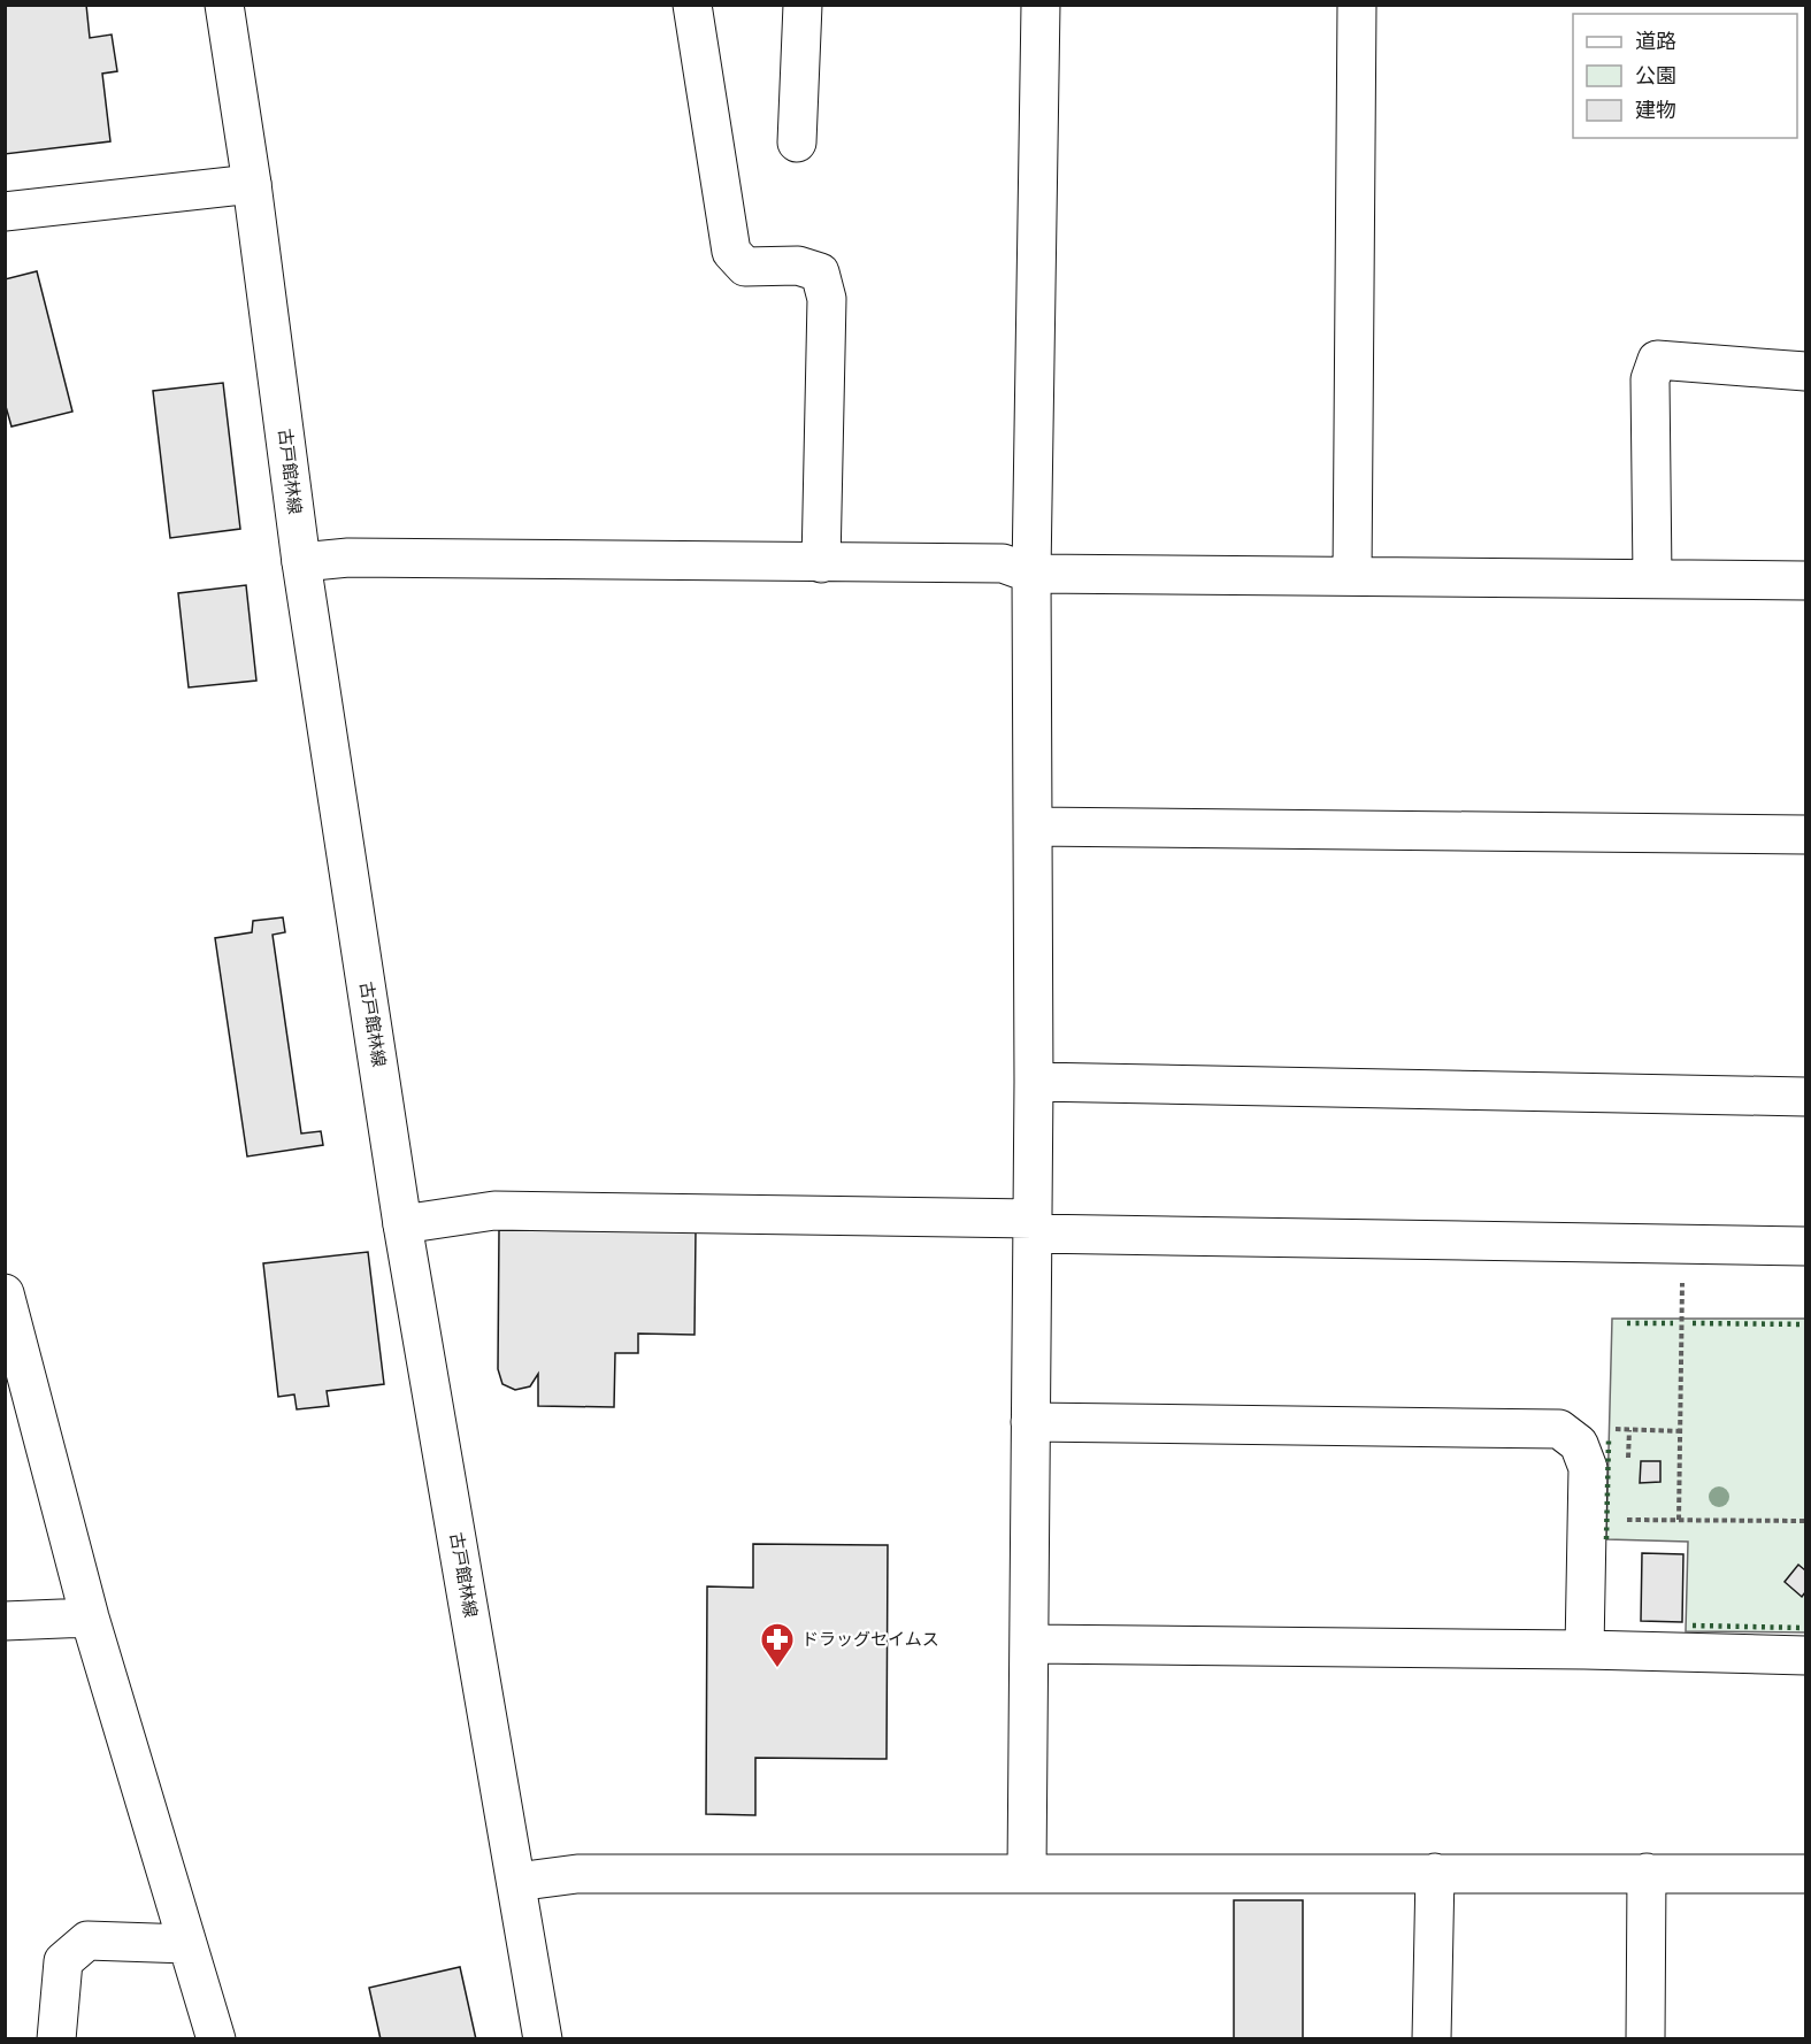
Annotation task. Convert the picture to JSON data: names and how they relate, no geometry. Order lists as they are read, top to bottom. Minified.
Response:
{"streets":{"street":["古戸館林線"]},"places":{"pharmacy":["ドラッグセイムス"]},"legend":["道路","公園","建物"]}
